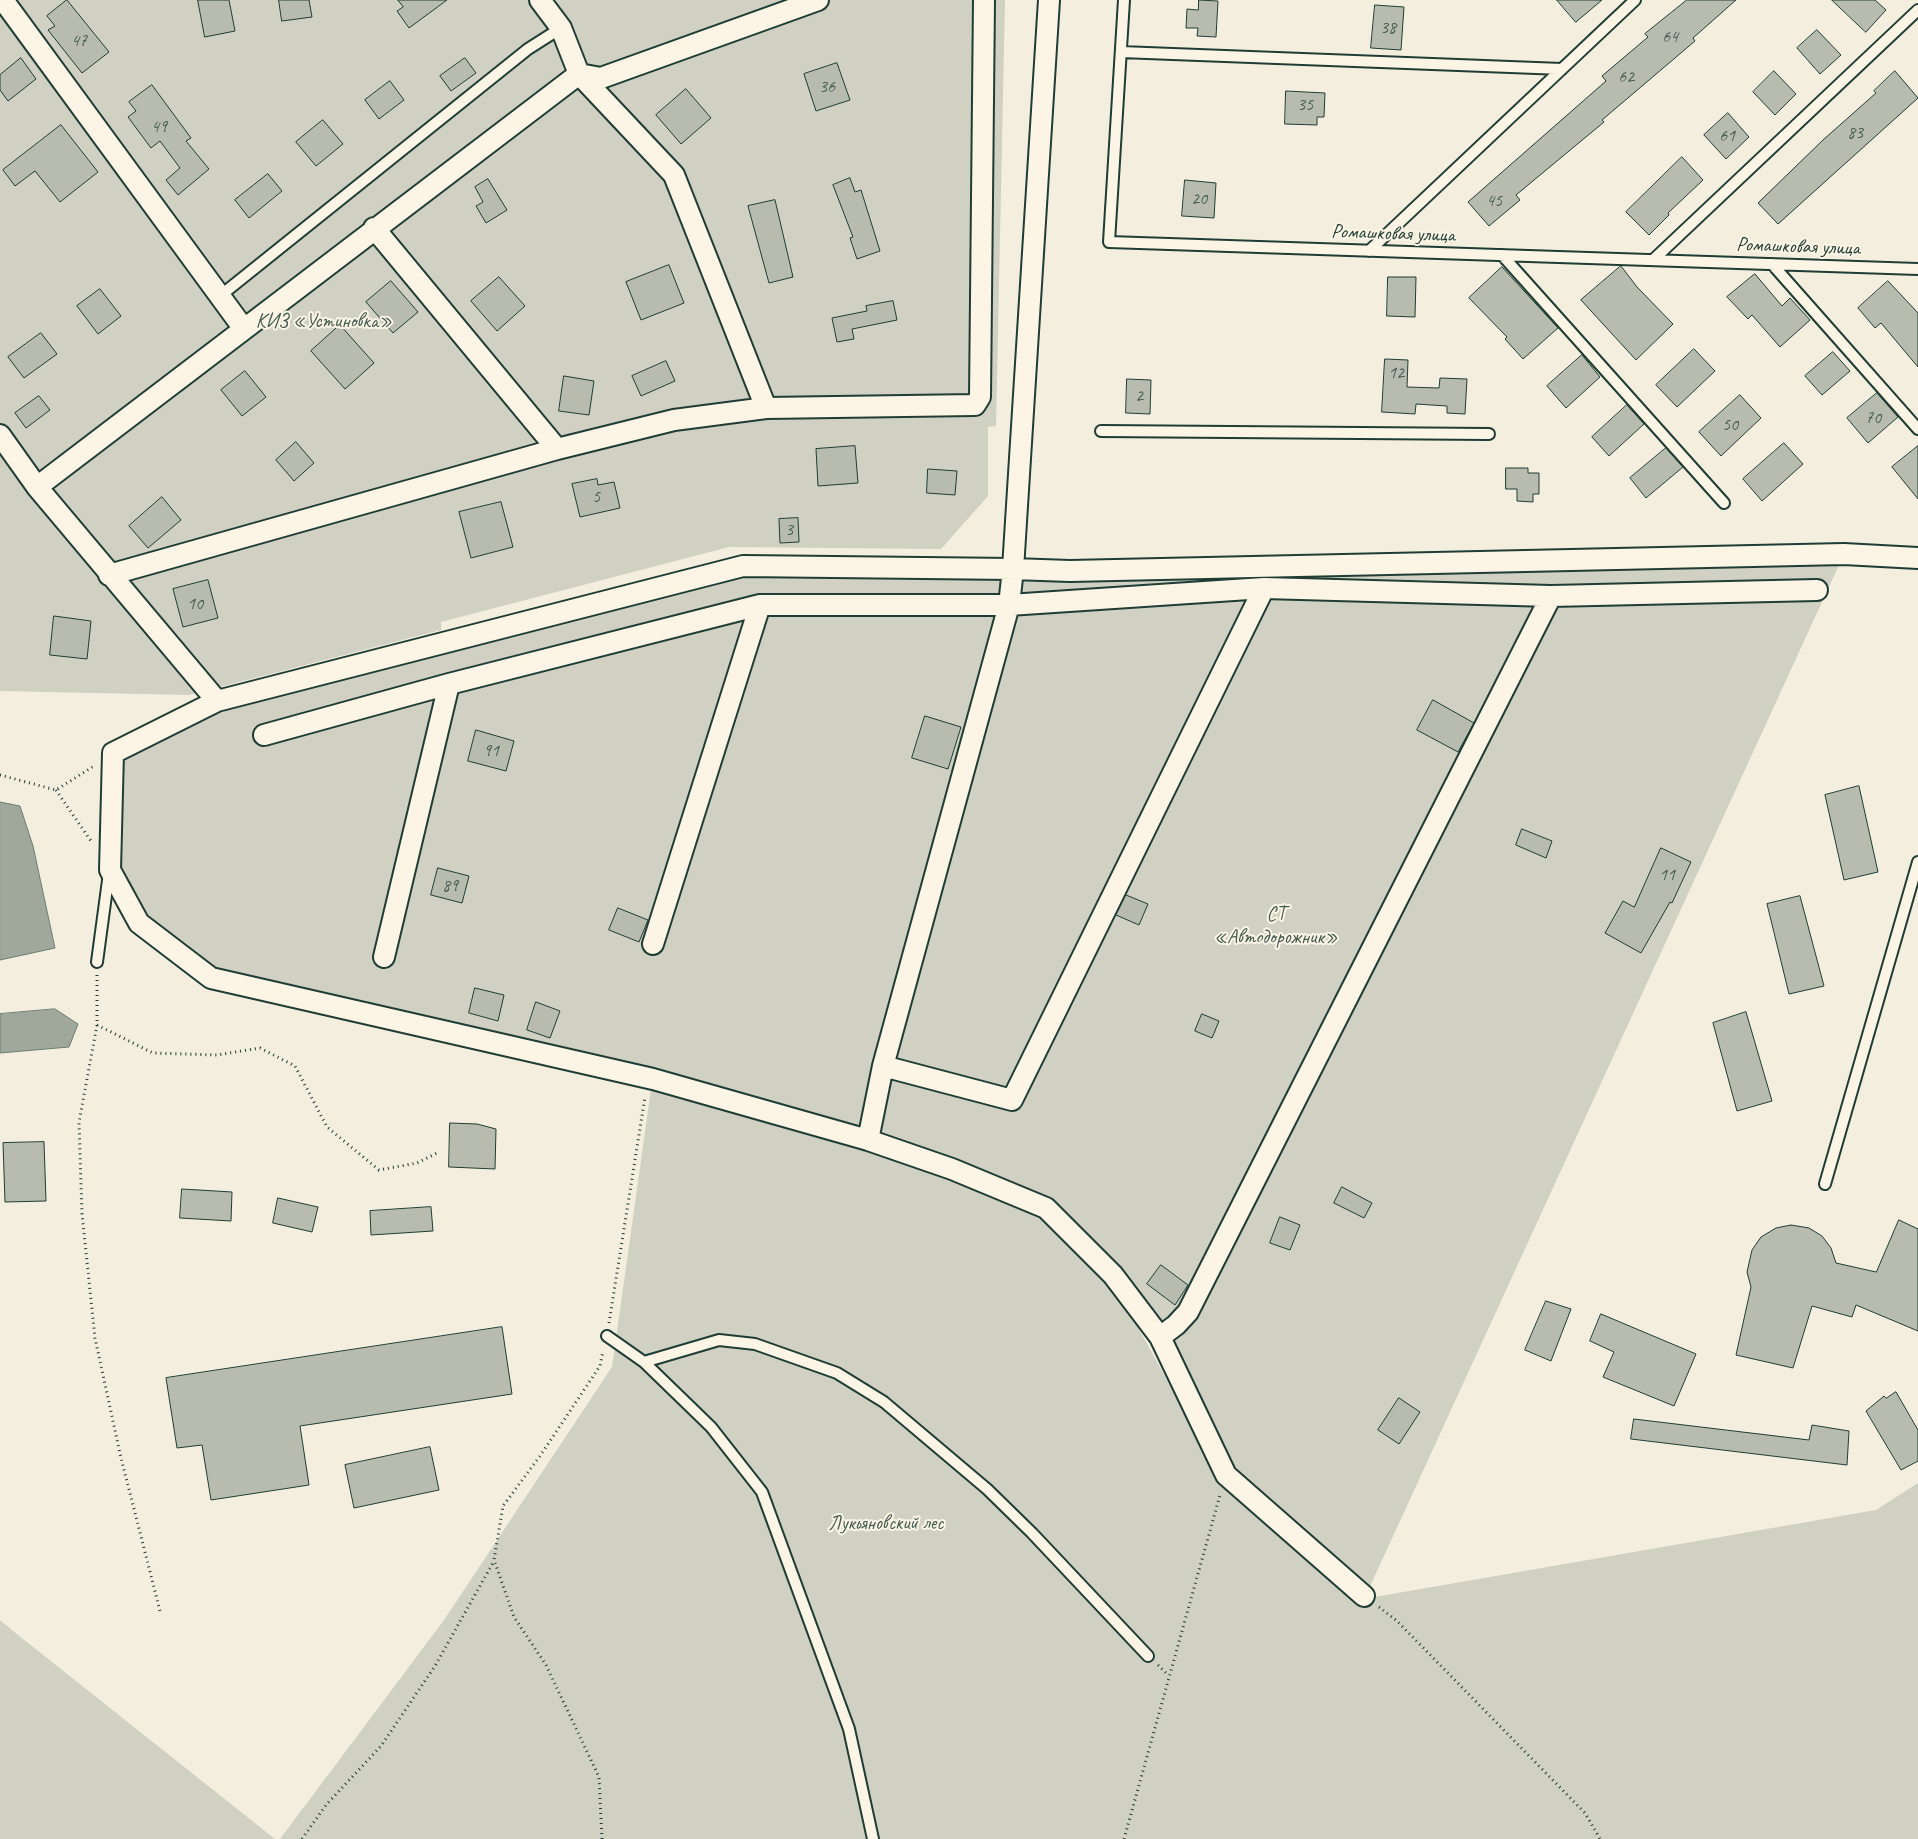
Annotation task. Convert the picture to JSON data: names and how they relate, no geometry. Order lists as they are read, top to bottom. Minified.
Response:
{"streets":{"lane":["Ромашковая улица"]},"parks":["КИЗ «Устиновка»","СТ «Автодорожник»","Лукьяновский лес"],"house_numbers":["38","64","47","62","36","35","49","83","61","20","45","12","2","70","50","5","3","10","91","11","89"]}
